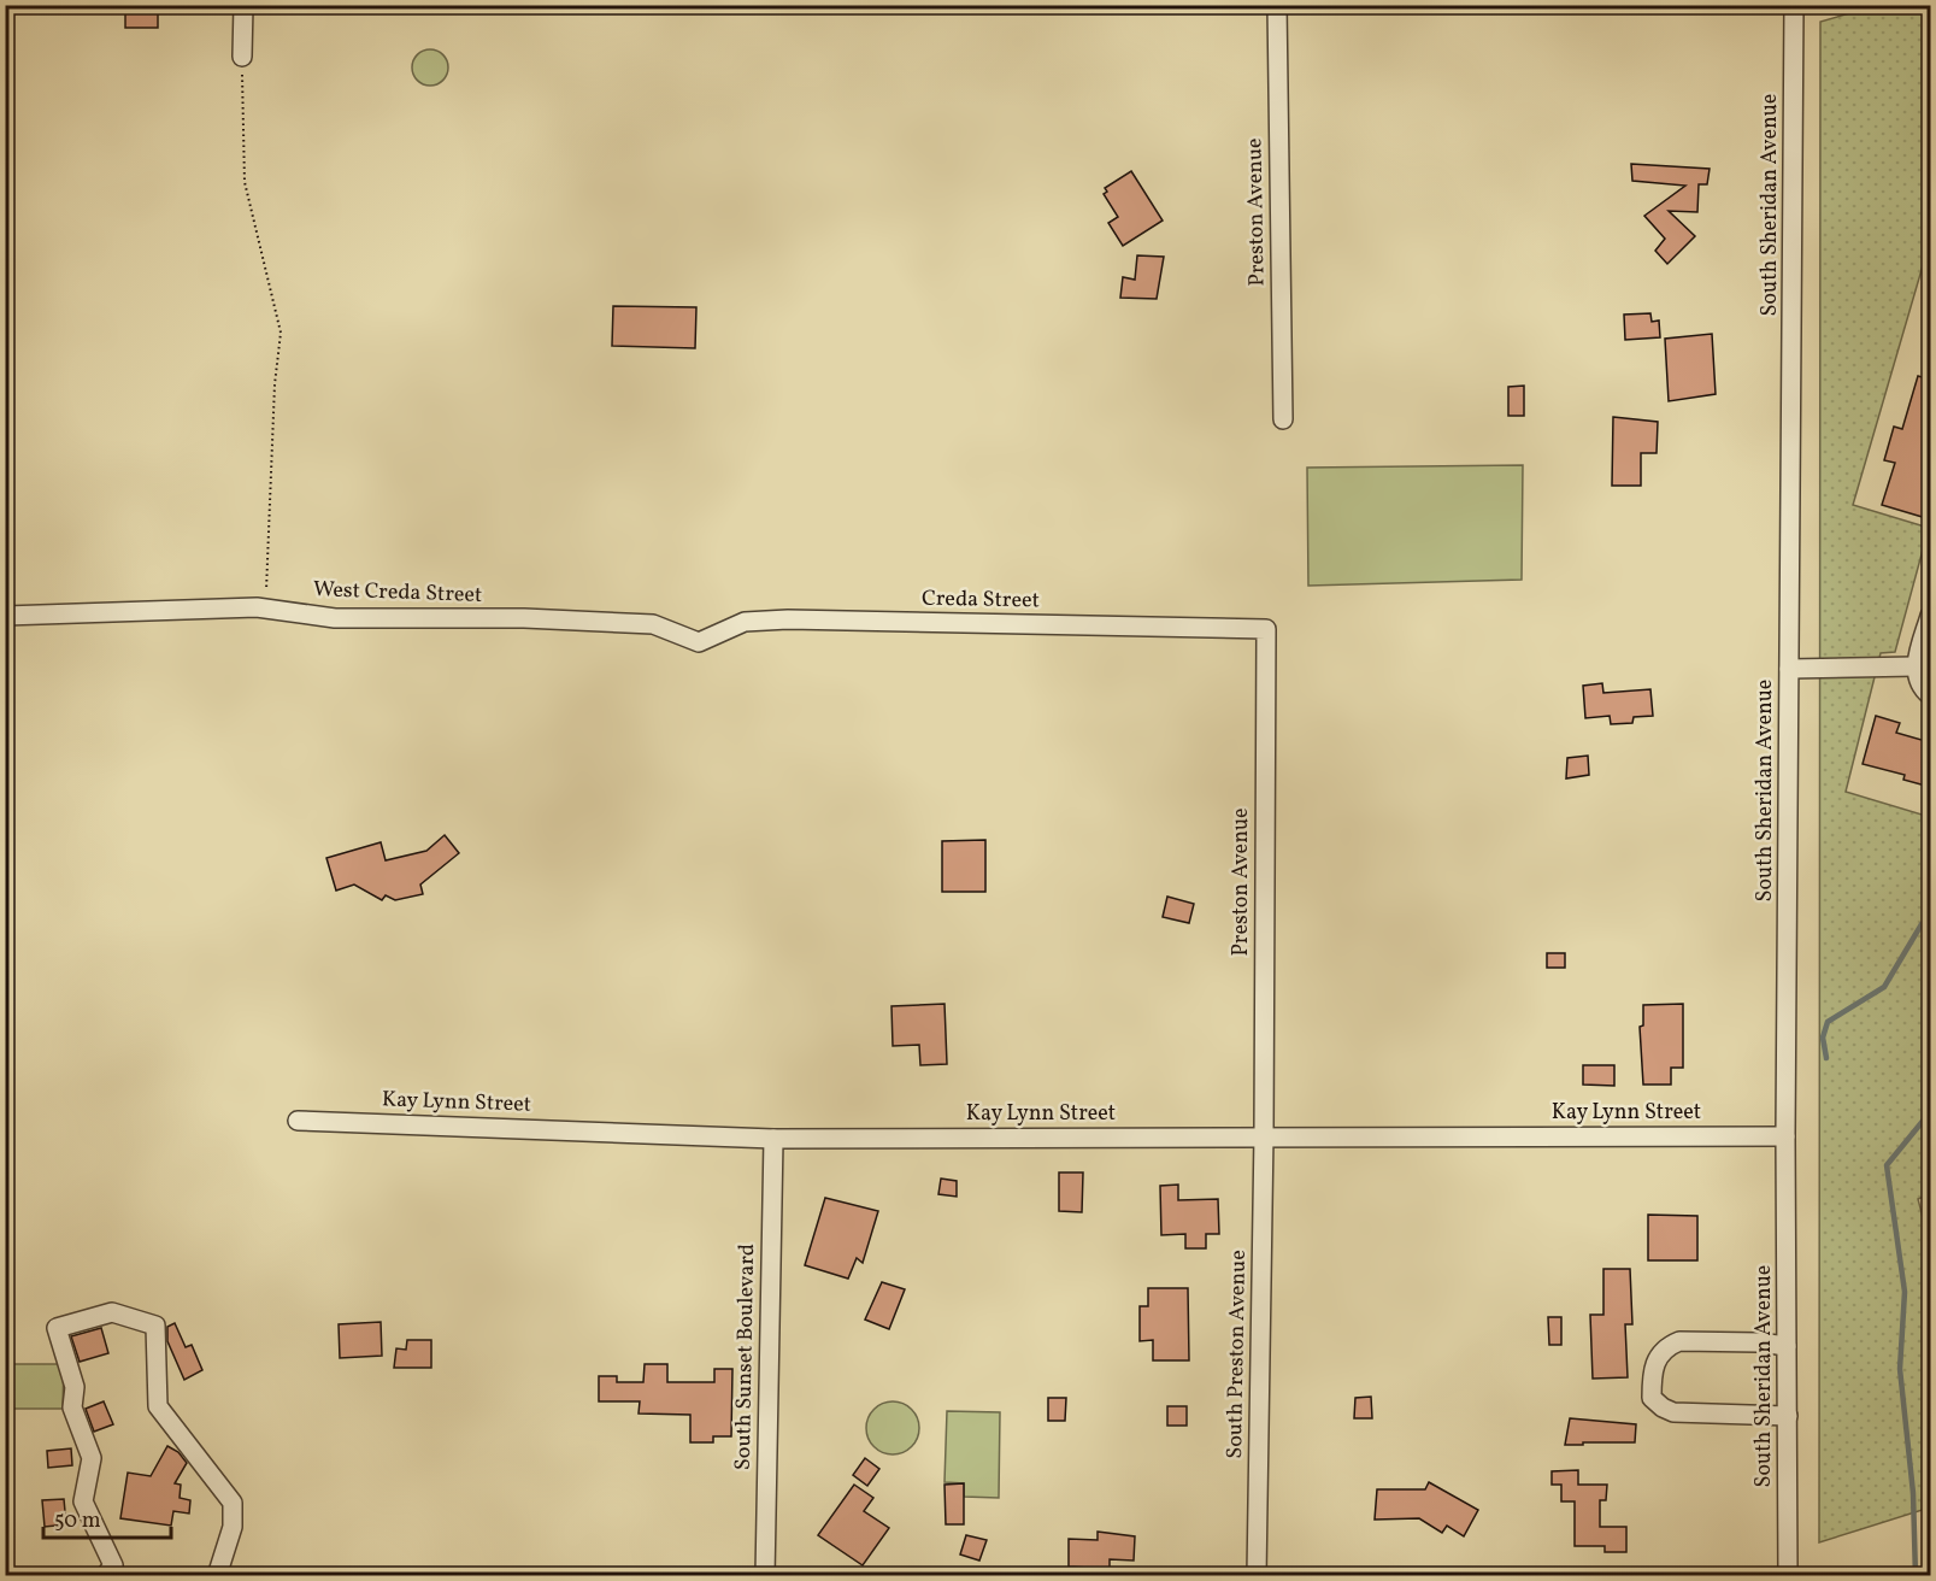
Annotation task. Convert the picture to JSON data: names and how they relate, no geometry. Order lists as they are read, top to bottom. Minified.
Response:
{"streets":{"street":["South Sheridan Avenue","Preston Avenue","West Creda Street","Creda Street","Kay Lynn Street","South Preston Avenue","South Sunset Boulevard"]},"crossings":[["South Sheridan Avenue","Kay Lynn Street"],["Preston Avenue","Creda Street"],["Preston Avenue","Kay Lynn Street"],["Preston Avenue","South Preston Avenue"],["West Creda Street","Creda Street"],["Kay Lynn Street","South Preston Avenue"],["Kay Lynn Street","South Sunset Boulevard"]],"scale_bar":"50 m"}
